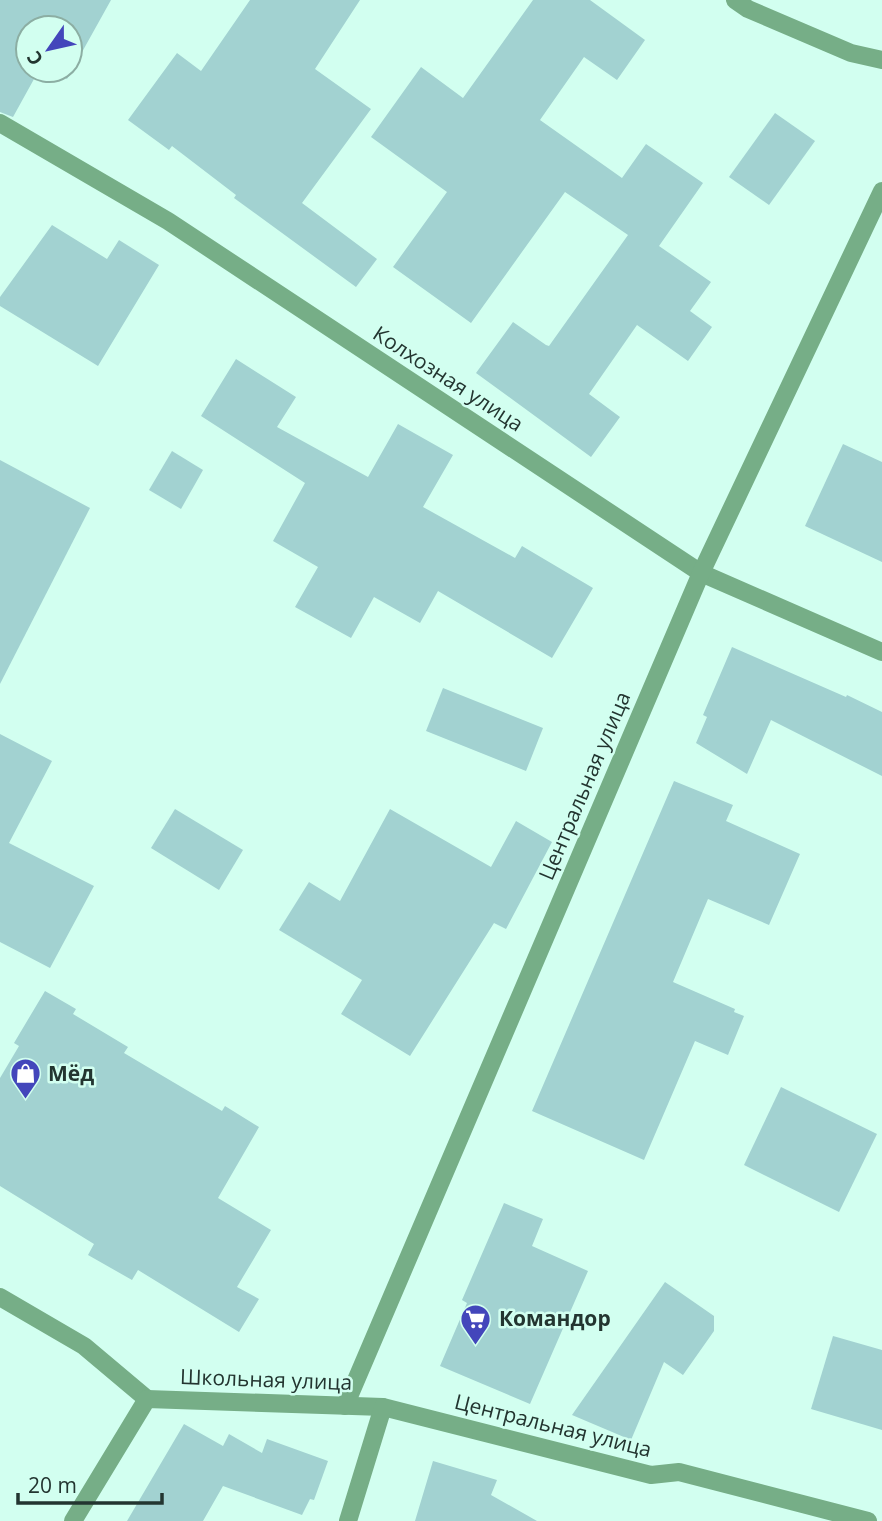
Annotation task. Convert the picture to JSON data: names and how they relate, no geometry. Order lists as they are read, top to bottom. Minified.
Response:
{"streets":{"street":["Колхозная улица","Центральная улица","Школьная улица"]},"crossings":[["Колхозная улица","Центральная улица"],["Центральная улица","Школьная улица"]],"places":{"shop":["Мёд"],"supermarket":["Командор"]},"scale_bar":"20 m","north":"bottom left"}
